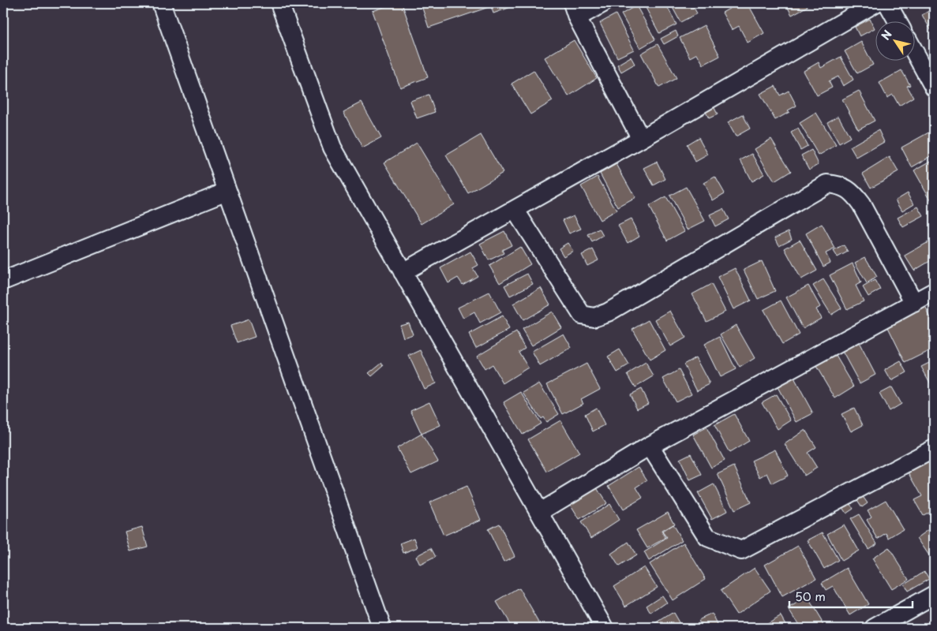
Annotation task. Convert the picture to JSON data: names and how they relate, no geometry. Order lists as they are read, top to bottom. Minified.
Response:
{"scale_bar":"50 m","north":"top left"}
